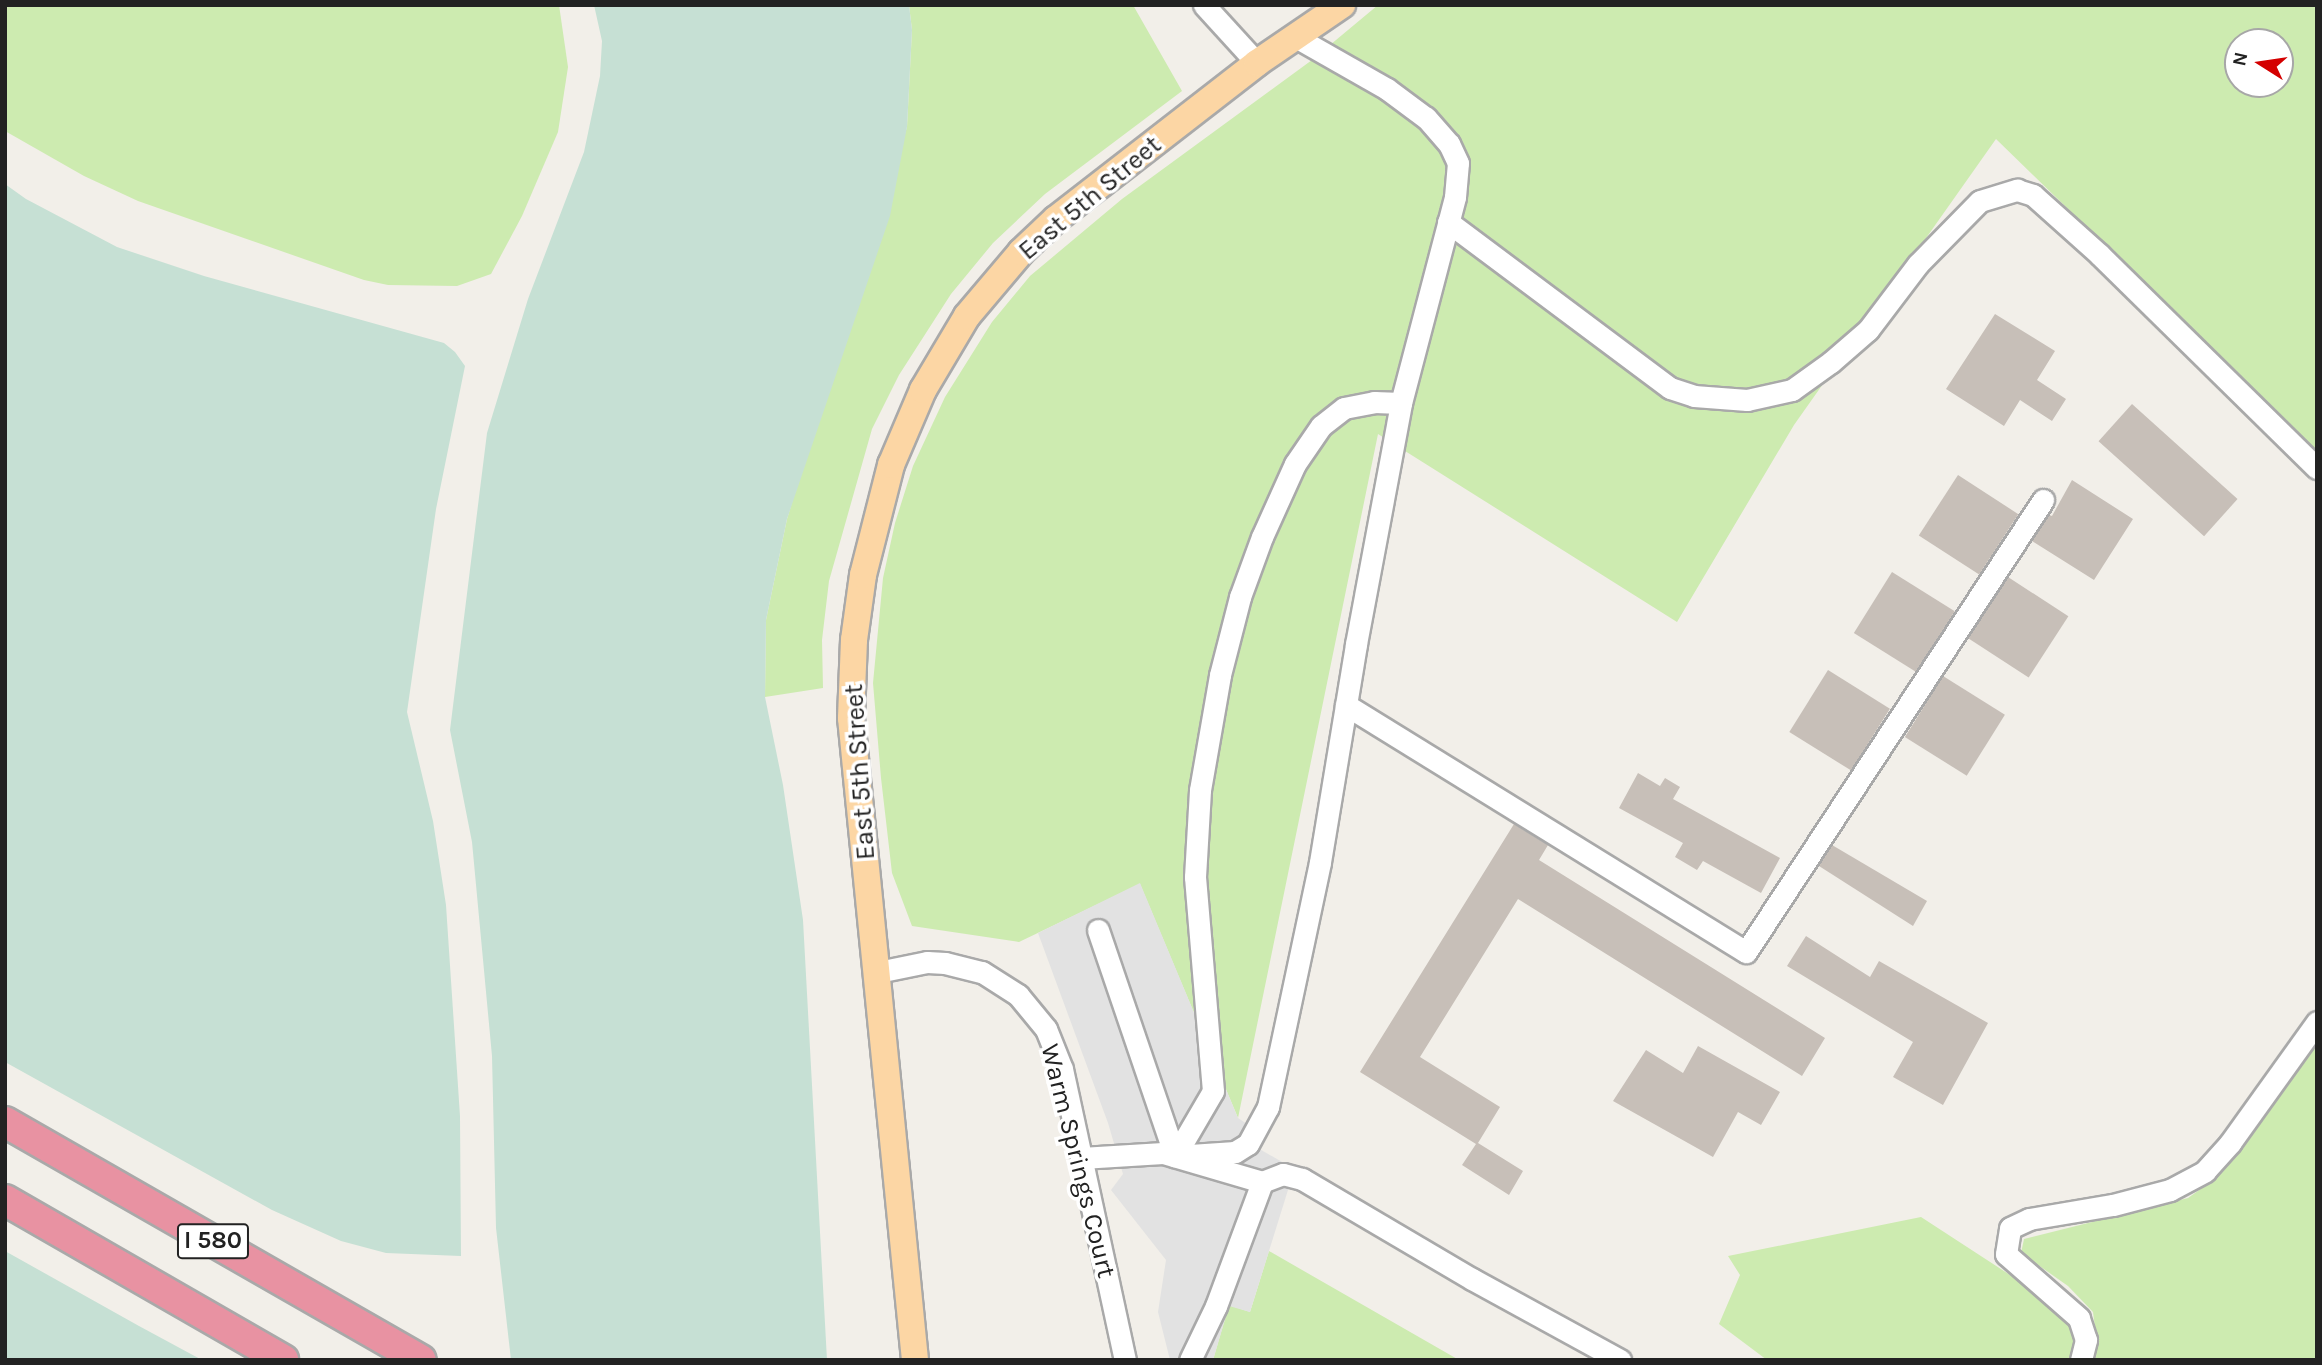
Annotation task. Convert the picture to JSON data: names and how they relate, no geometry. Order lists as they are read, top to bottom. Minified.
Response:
{"streets":{"highway":["I 580"],"main road":["East 5th Street"],"street":["Warm Springs Court"]},"crossings":[["East 5th Street","Warm Springs Court"]],"north":"left"}
